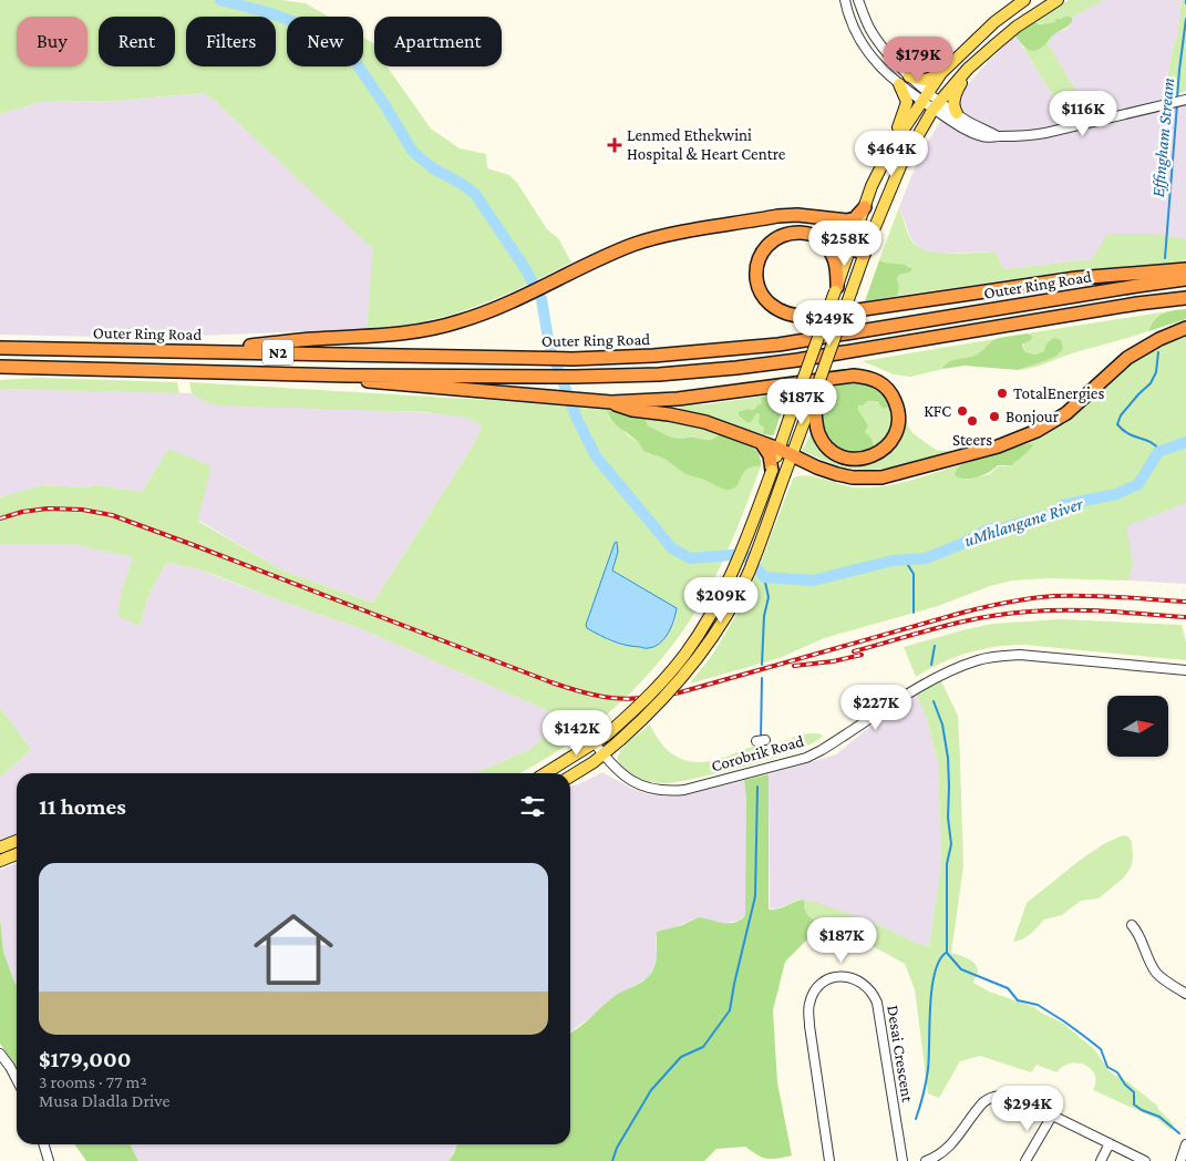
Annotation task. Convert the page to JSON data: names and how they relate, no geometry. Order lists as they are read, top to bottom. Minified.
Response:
{"streets":{"highway":["Outer Ring Road","N2"],"street":["Corobrik Road","Desai Crescent"]},"water":["Effingham Stream","uMhlangane River"],"places":{"health":["Lenmed Ethekwini Hospital & Heart Centre"],"other":["TotalEnergies","KFC","Bonjour","Steers"]},"north":"right","page":{"chip":["Buy","Rent","Filters","New","Apartment"],"price":["$179K","$116K","$464K","$258K","$249K","$187K","$209K","$227K","$142K","$187K","$294K"],"heading":"11 homes","list":[{"name":"$179,000","note":"3 rooms · 77 m² · Musa Dladla Drive"}]}}
